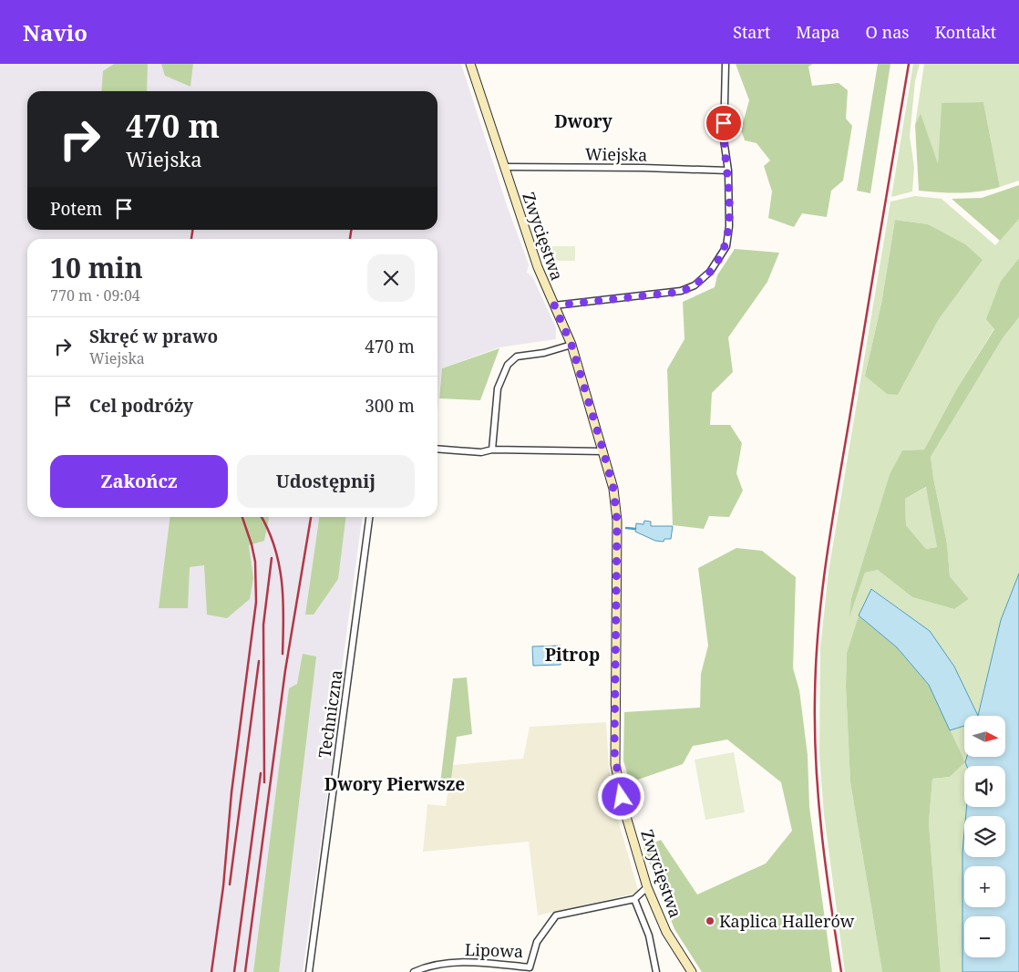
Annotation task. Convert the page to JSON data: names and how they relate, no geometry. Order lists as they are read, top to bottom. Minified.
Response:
{"streets":{"street":["Wiejska","Zwycięstwa","Techniczna","Lipowa"]},"crossings":[["Wiejska","Zwycięstwa"]],"districts":["Dwory","Pitrop","Dwory Pierwsze"],"places":["Kaplica Hallerów"],"north":"right","page":{"header":"Navio","nav":["Start","Mapa","O nas","Kontakt"],"turn":["470 m","Wiejska"],"then":"Potem","heading":["10 min","770 m · 09:04"],"list":[{"name":"Skręć w prawo","note":"Wiejska","value":"470 m"},{"name":"Cel podróży","value":"300 m"}],"buttons":["Zakończ","Udostępnij"],"map_buttons":["+","−"]}}
